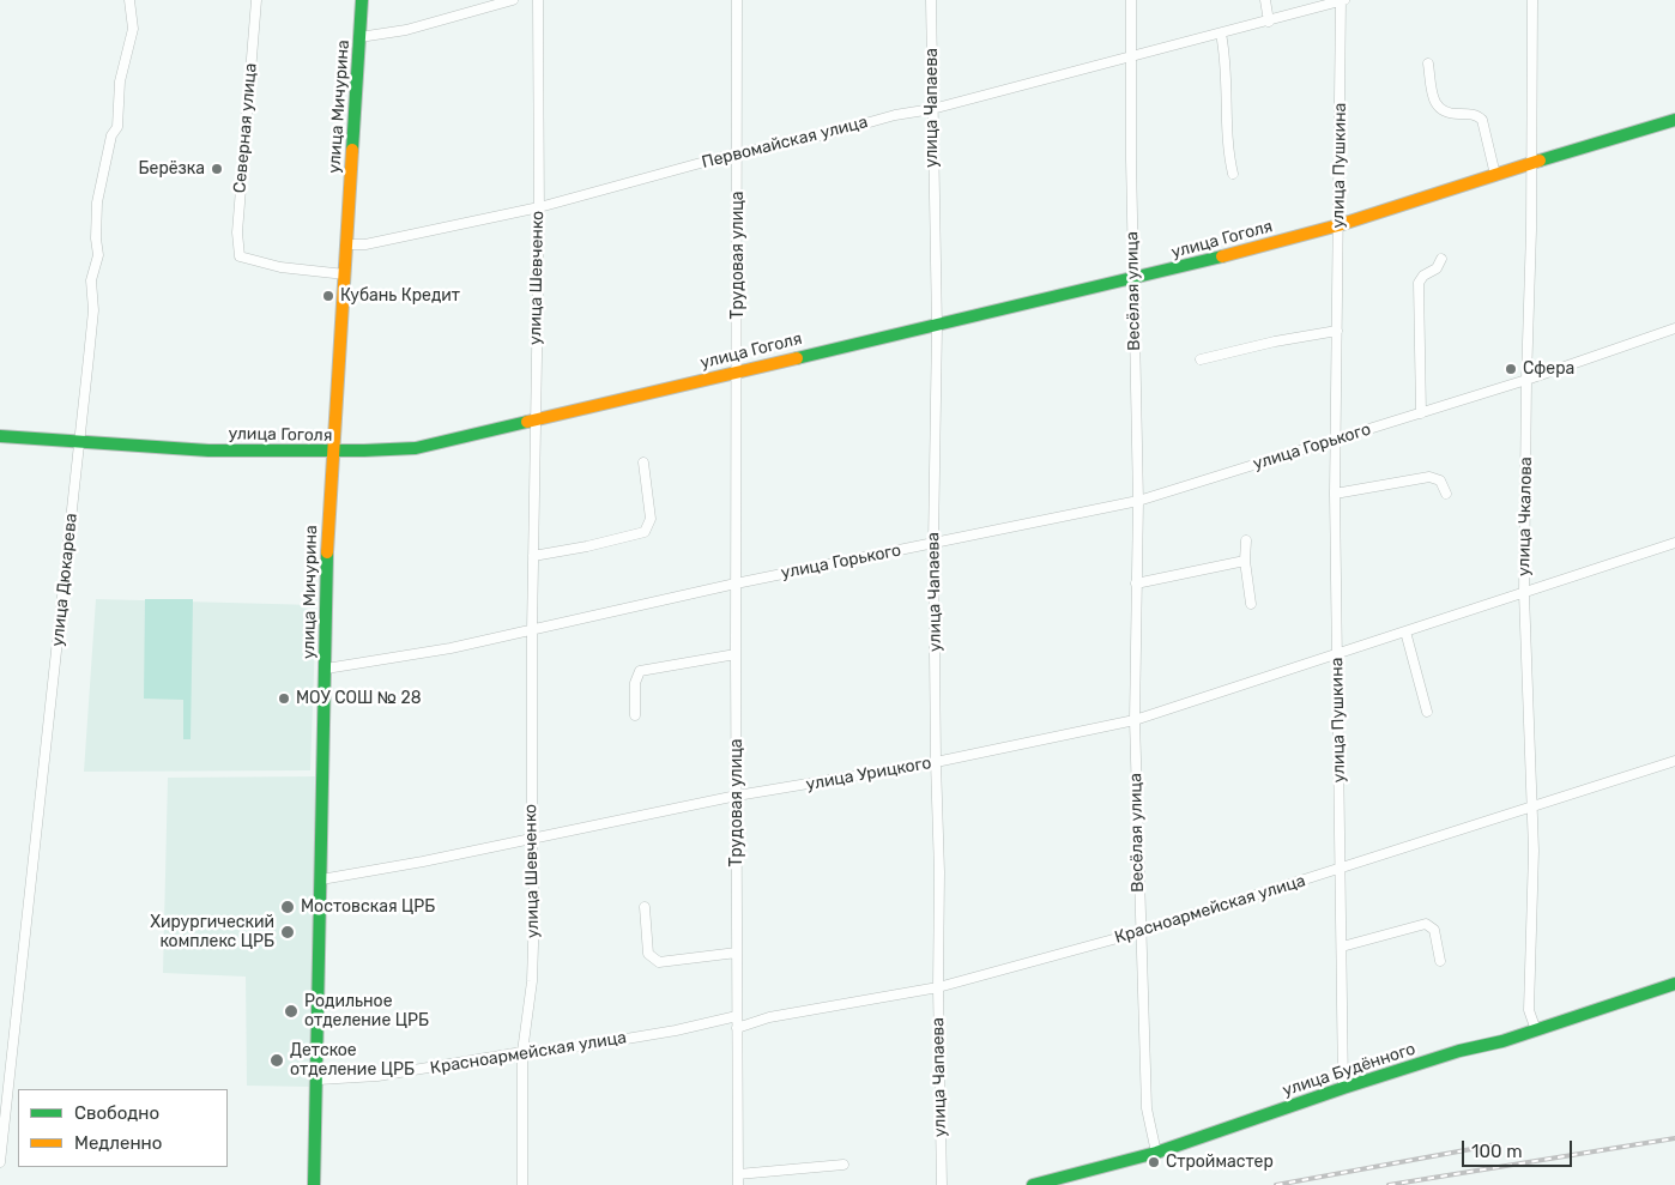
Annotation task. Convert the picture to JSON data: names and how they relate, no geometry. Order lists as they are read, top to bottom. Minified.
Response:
{"streets":{"street":["улица Мичурина","улица Чапаева","Северная улица","Первомайская улица","улица Пушкина","улица Гоголя","Трудовая улица","улица Шевченко","Весёлая улица","улица Горького","улица Чкалова","улица Дюкарева","улица Урицкого","Красноармейская улица","улица Будённого"]},"crossings":[["улица Мичурина","Северная улица"],["улица Мичурина","Первомайская улица"],["улица Мичурина","улица Гоголя"],["улица Мичурина","улица Горького"],["улица Мичурина","улица Урицкого"],["улица Мичурина","Красноармейская улица"],["улица Чапаева","Первомайская улица"],["улица Чапаева","улица Гоголя"],["улица Чапаева","улица Горького"],["улица Чапаева","улица Урицкого"],["улица Чапаева","Красноармейская улица"],["Первомайская улица","улица Пушкина"],["Первомайская улица","Трудовая улица"],["Первомайская улица","улица Шевченко"],["Первомайская улица","Весёлая улица"],["улица Пушкина","улица Гоголя"],["улица Пушкина","улица Горького"],["улица Пушкина","улица Урицкого"],["улица Пушкина","Красноармейская улица"],["улица Пушкина","улица Будённого"],["улица Гоголя","Трудовая улица"],["улица Гоголя","улица Шевченко"],["улица Гоголя","Весёлая улица"],["улица Гоголя","улица Чкалова"],["улица Гоголя","улица Дюкарева"],["Трудовая улица","улица Горького"],["Трудовая улица","улица Урицкого"],["Трудовая улица","Красноармейская улица"],["улица Шевченко","улица Горького"],["улица Шевченко","улица Урицкого"],["улица Шевченко","Красноармейская улица"],["Весёлая улица","улица Горького"],["Весёлая улица","улица Урицкого"],["Весёлая улица","Красноармейская улица"],["Весёлая улица","улица Будённого"],["улица Горького","улица Чкалова"],["улица Чкалова","улица Урицкого"],["улица Чкалова","Красноармейская улица"],["улица Чкалова","улица Будённого"]],"places":["Берёзка","Кубань Кредит","Сфера","МОУ СОШ № 28","Мостовская ЦРБ","Хирургический комплекс ЦРБ","Родильное отделение ЦРБ","Детское отделение ЦРБ","Строймастер"],"legend":["Свободно","Медленно"],"scale_bar":"100 m"}
